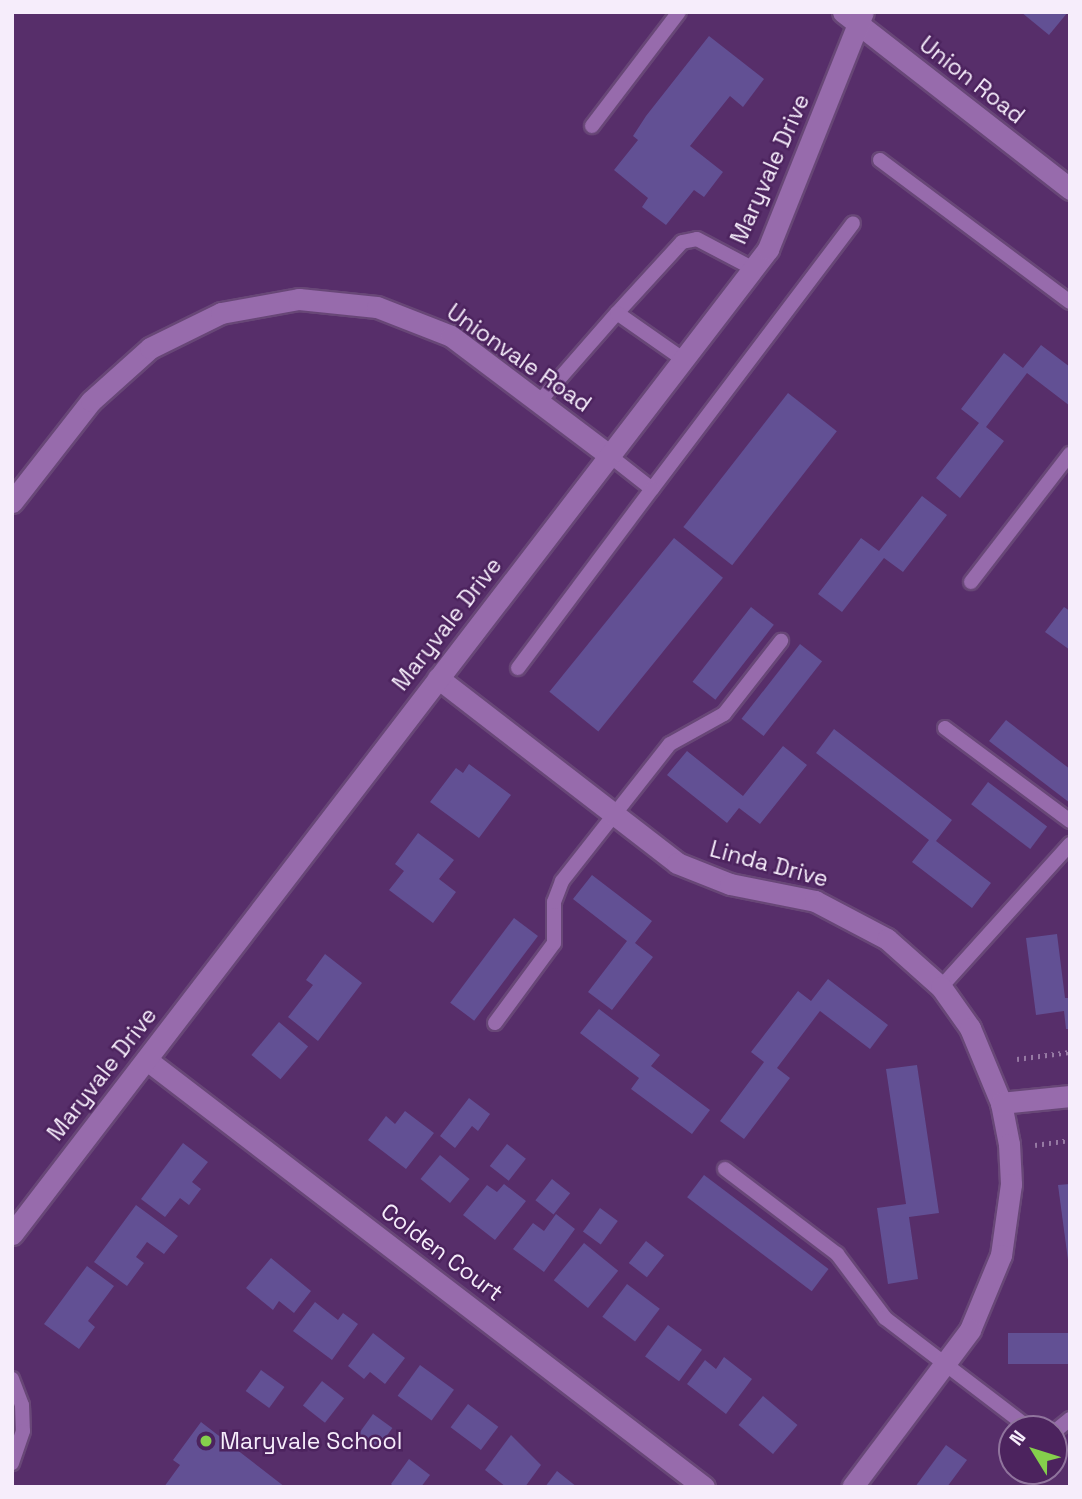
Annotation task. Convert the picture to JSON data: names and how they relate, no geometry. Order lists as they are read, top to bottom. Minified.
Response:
{"streets":{"street":["Union Road","Maryvale Drive","Unionvale Road","Linda Drive","Colden Court"]},"crossings":[["Union Road","Maryvale Drive"],["Maryvale Drive","Unionvale Road"],["Maryvale Drive","Linda Drive"],["Maryvale Drive","Colden Court"]],"places":["Maryvale School"],"north":"top left"}
